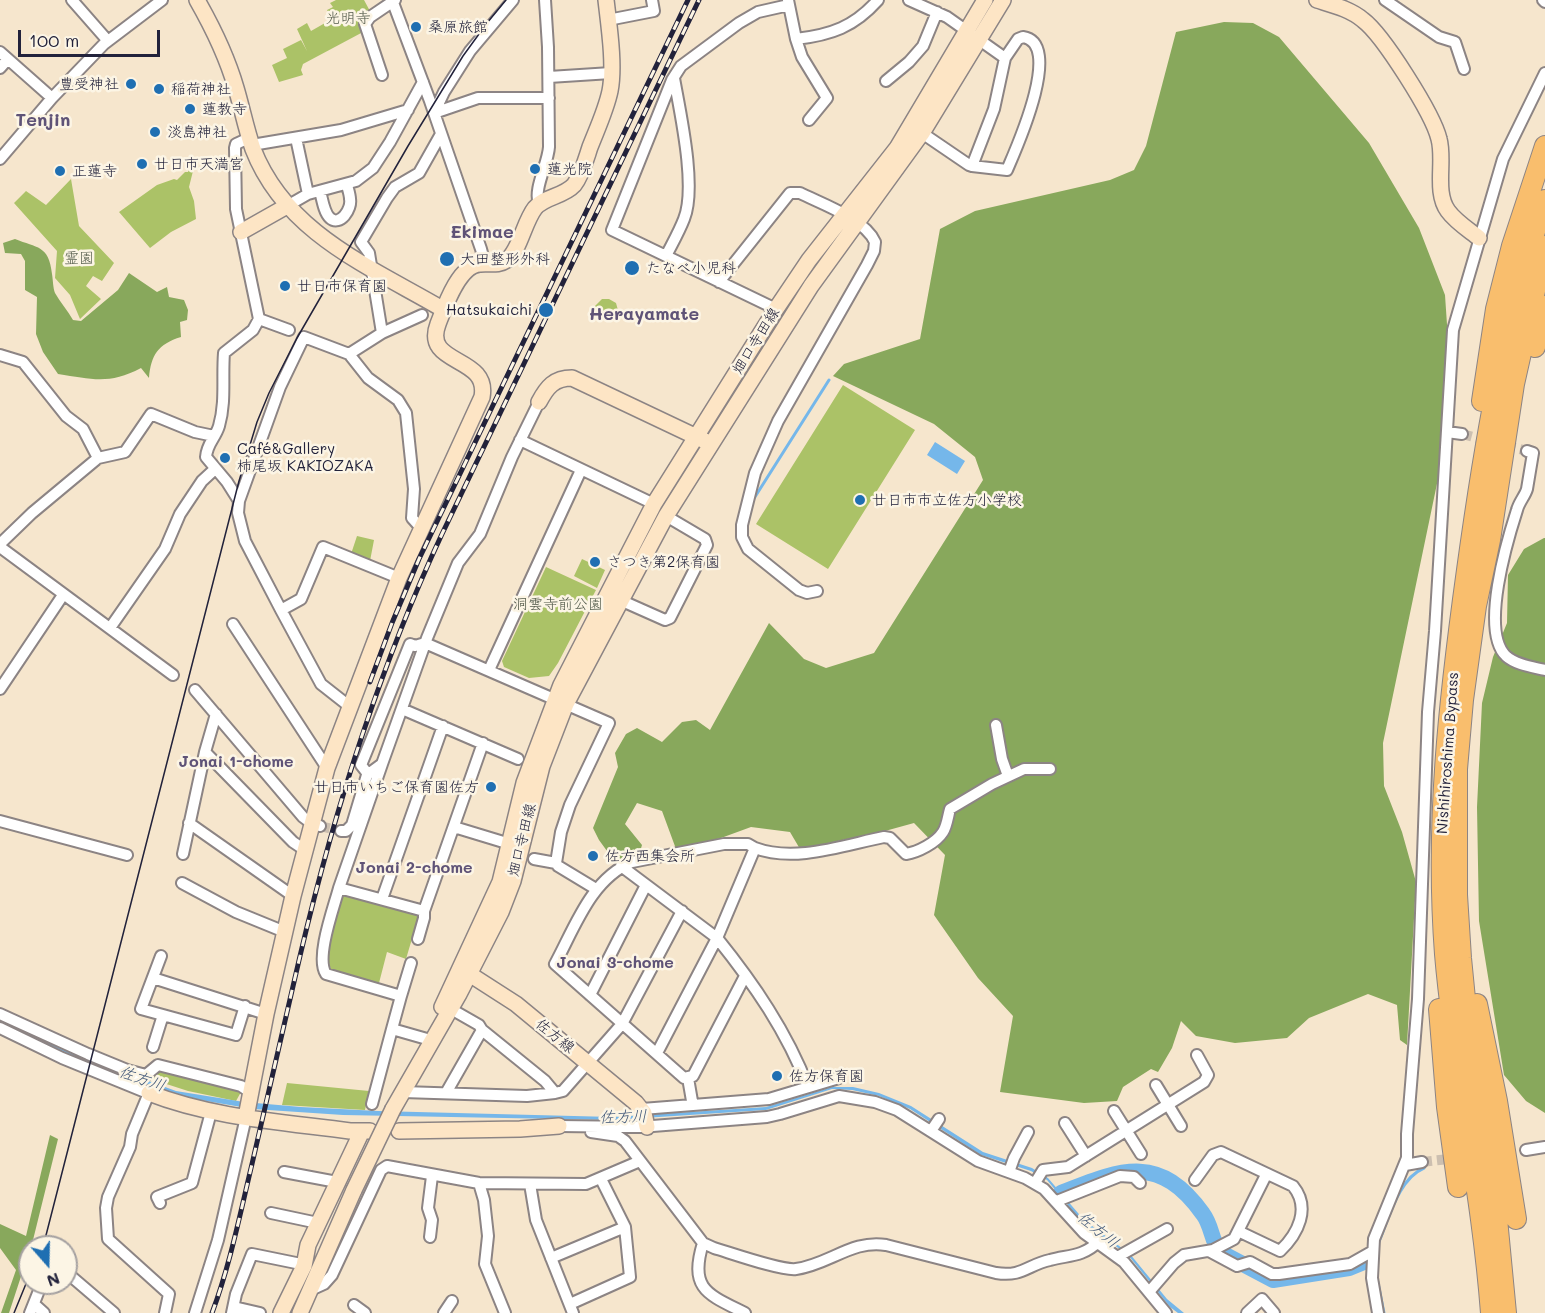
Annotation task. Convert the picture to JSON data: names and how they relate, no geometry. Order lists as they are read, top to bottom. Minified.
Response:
{"streets":{"highway":["Nishihiroshima Bypass"],"street":["畑口寺田線","佐方線"]},"crossings":[["畑口寺田線","佐方線"]],"districts":["Tenjin","Ekimae","Herayamate","Jonai 1-chome","Jonai 2-chome","Jonai 3-chome"],"water":["佐方川"],"parks":["光明寺","霊園","洞雲寺前公園"],"places":["桑原旅館","豊受神社","稲荷神社","蓮教寺","淡島神社","廿日市天満宮","蓮光院","正蓮寺","大田整形外科","たなべ小児科","廿日市保育園","Hatsukaichi","Café&Gallery 柿尾坂 KAKIOZAKA","廿日市市立佐方小学校","さつき第2保育園","廿日市いちご保育園佐方","佐方西集会所","佐方保育園"],"scale_bar":"100 m","north":"bottom"}
